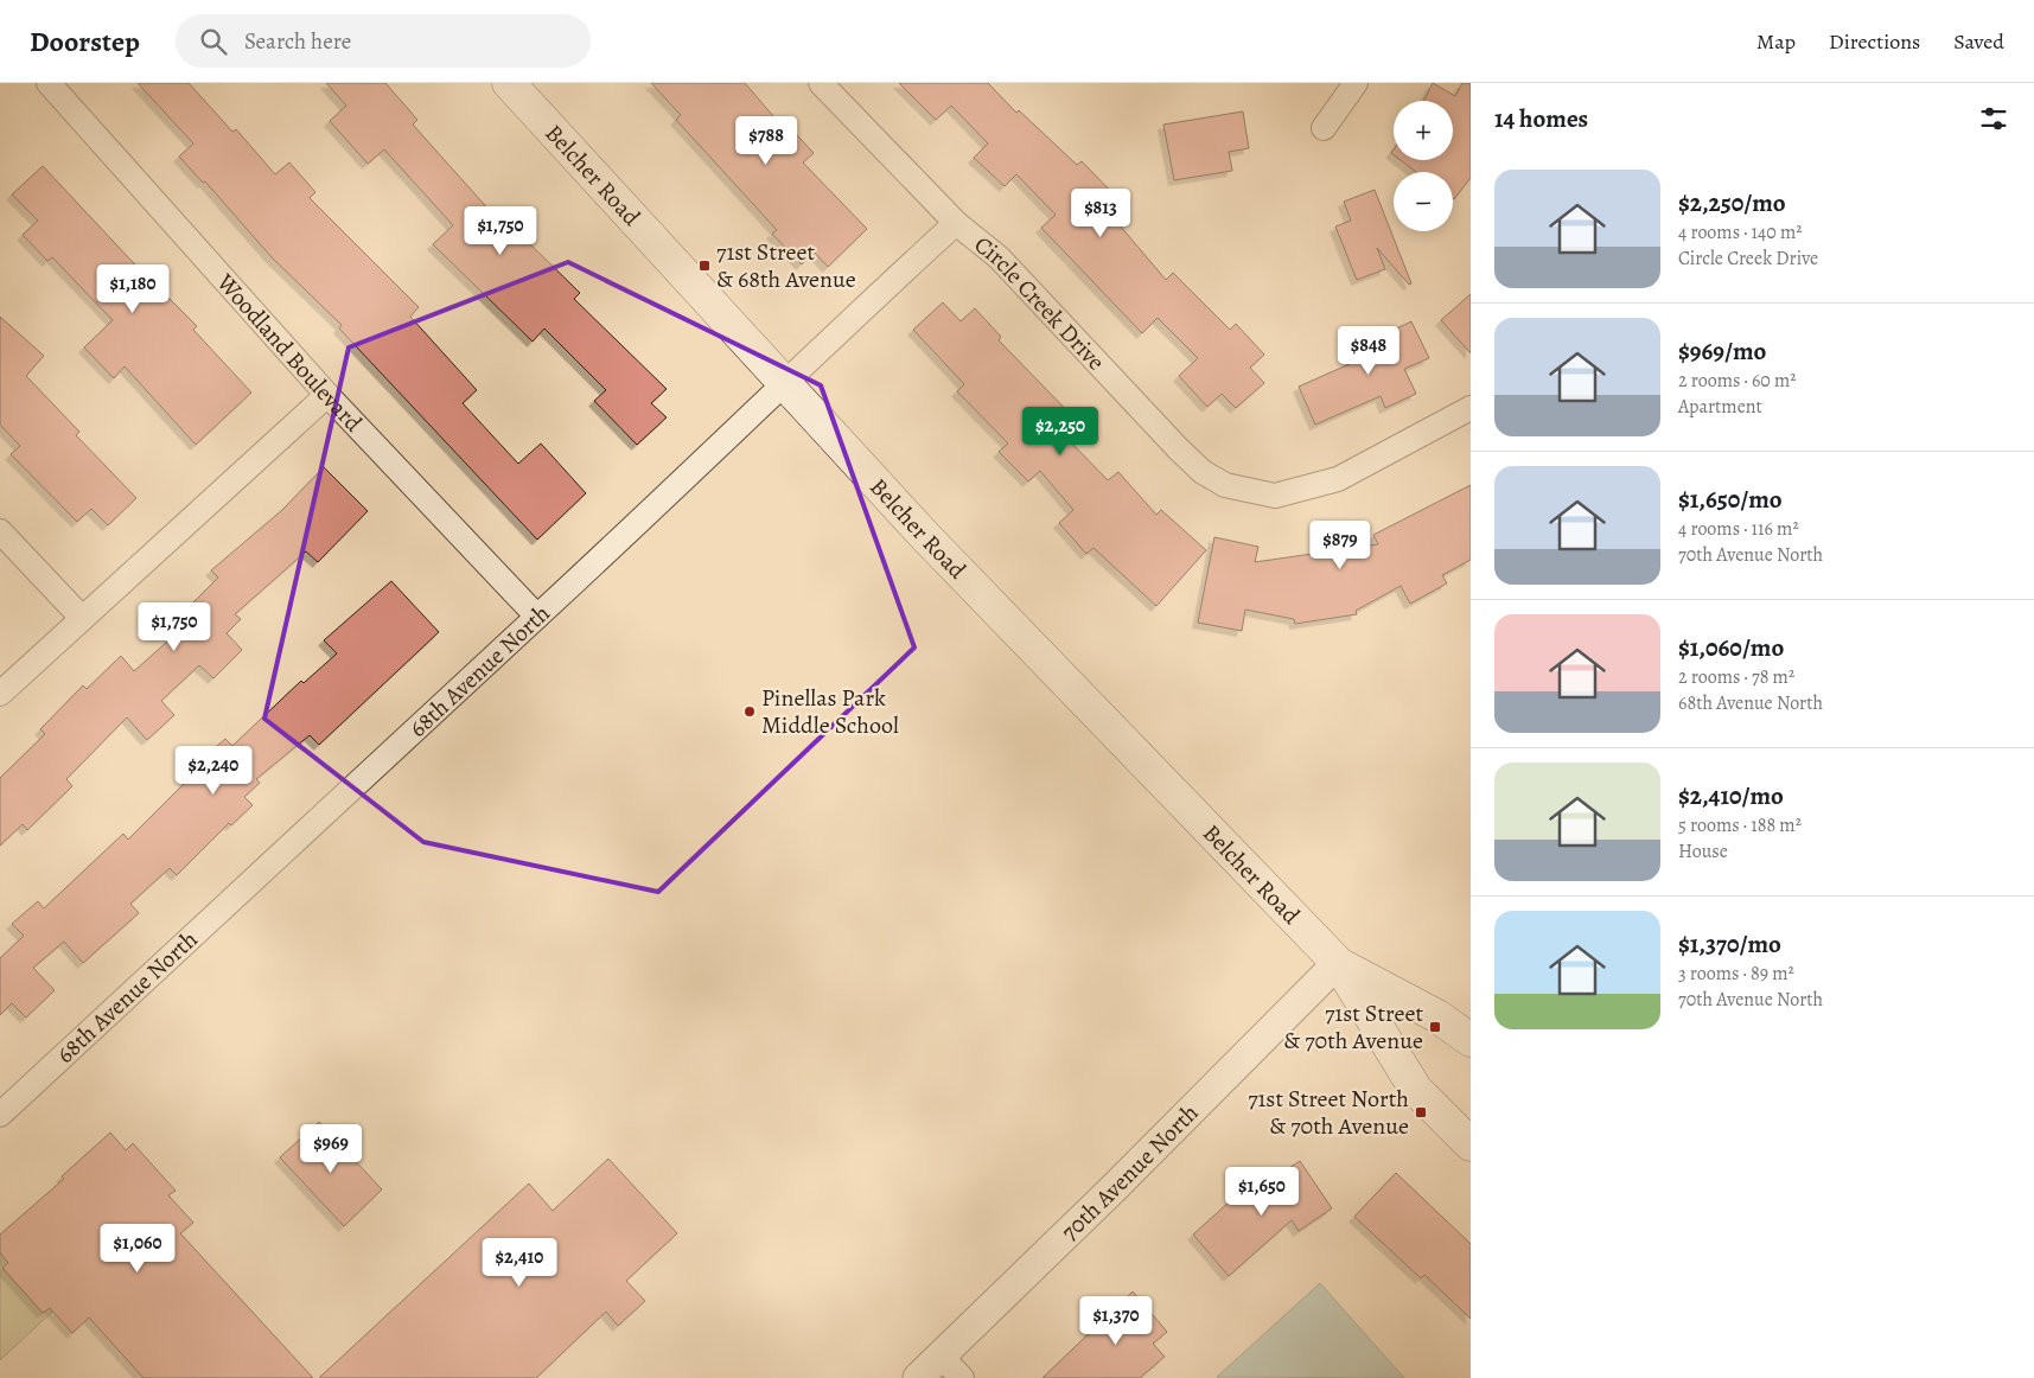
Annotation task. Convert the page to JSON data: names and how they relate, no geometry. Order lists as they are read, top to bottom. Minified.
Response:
{"streets":{"main road":["Belcher Road"],"street":["Circle Creek Drive","Woodland Boulevard","68th Avenue North","70th Avenue North"]},"crossings":[["Belcher Road","68th Avenue North"],["Belcher Road","70th Avenue North"],["Circle Creek Drive","68th Avenue North"],["Woodland Boulevard","68th Avenue North"]],"places":{"transit":["71st Street & 68th Avenue","71st Street & 70th Avenue","71st Street North & 70th Avenue"],"other":["Pinellas Park Middle School"]},"page":{"header":"Doorstep","search":"Search here","nav":["Map","Directions","Saved"],"heading":"14 homes","map_buttons":["+","−"],"price":["$788","$813","$1,750","$1,180","$848","$2,250","$879","$1,750","$2,240","$969","$1,650","$1,060","$2,410","$1,370"],"list":[{"name":"$2,250/mo","note":"4 rooms · 140 m² · Circle Creek Drive"},{"name":"$969/mo","note":"2 rooms · 60 m² · Apartment"},{"name":"$1,650/mo","note":"4 rooms · 116 m² · 70th Avenue North"},{"name":"$1,060/mo","note":"2 rooms · 78 m² · 68th Avenue North"},{"name":"$2,410/mo","note":"5 rooms · 188 m² · House"},{"name":"$1,370/mo","note":"3 rooms · 89 m² · 70th Avenue North"}]}}
